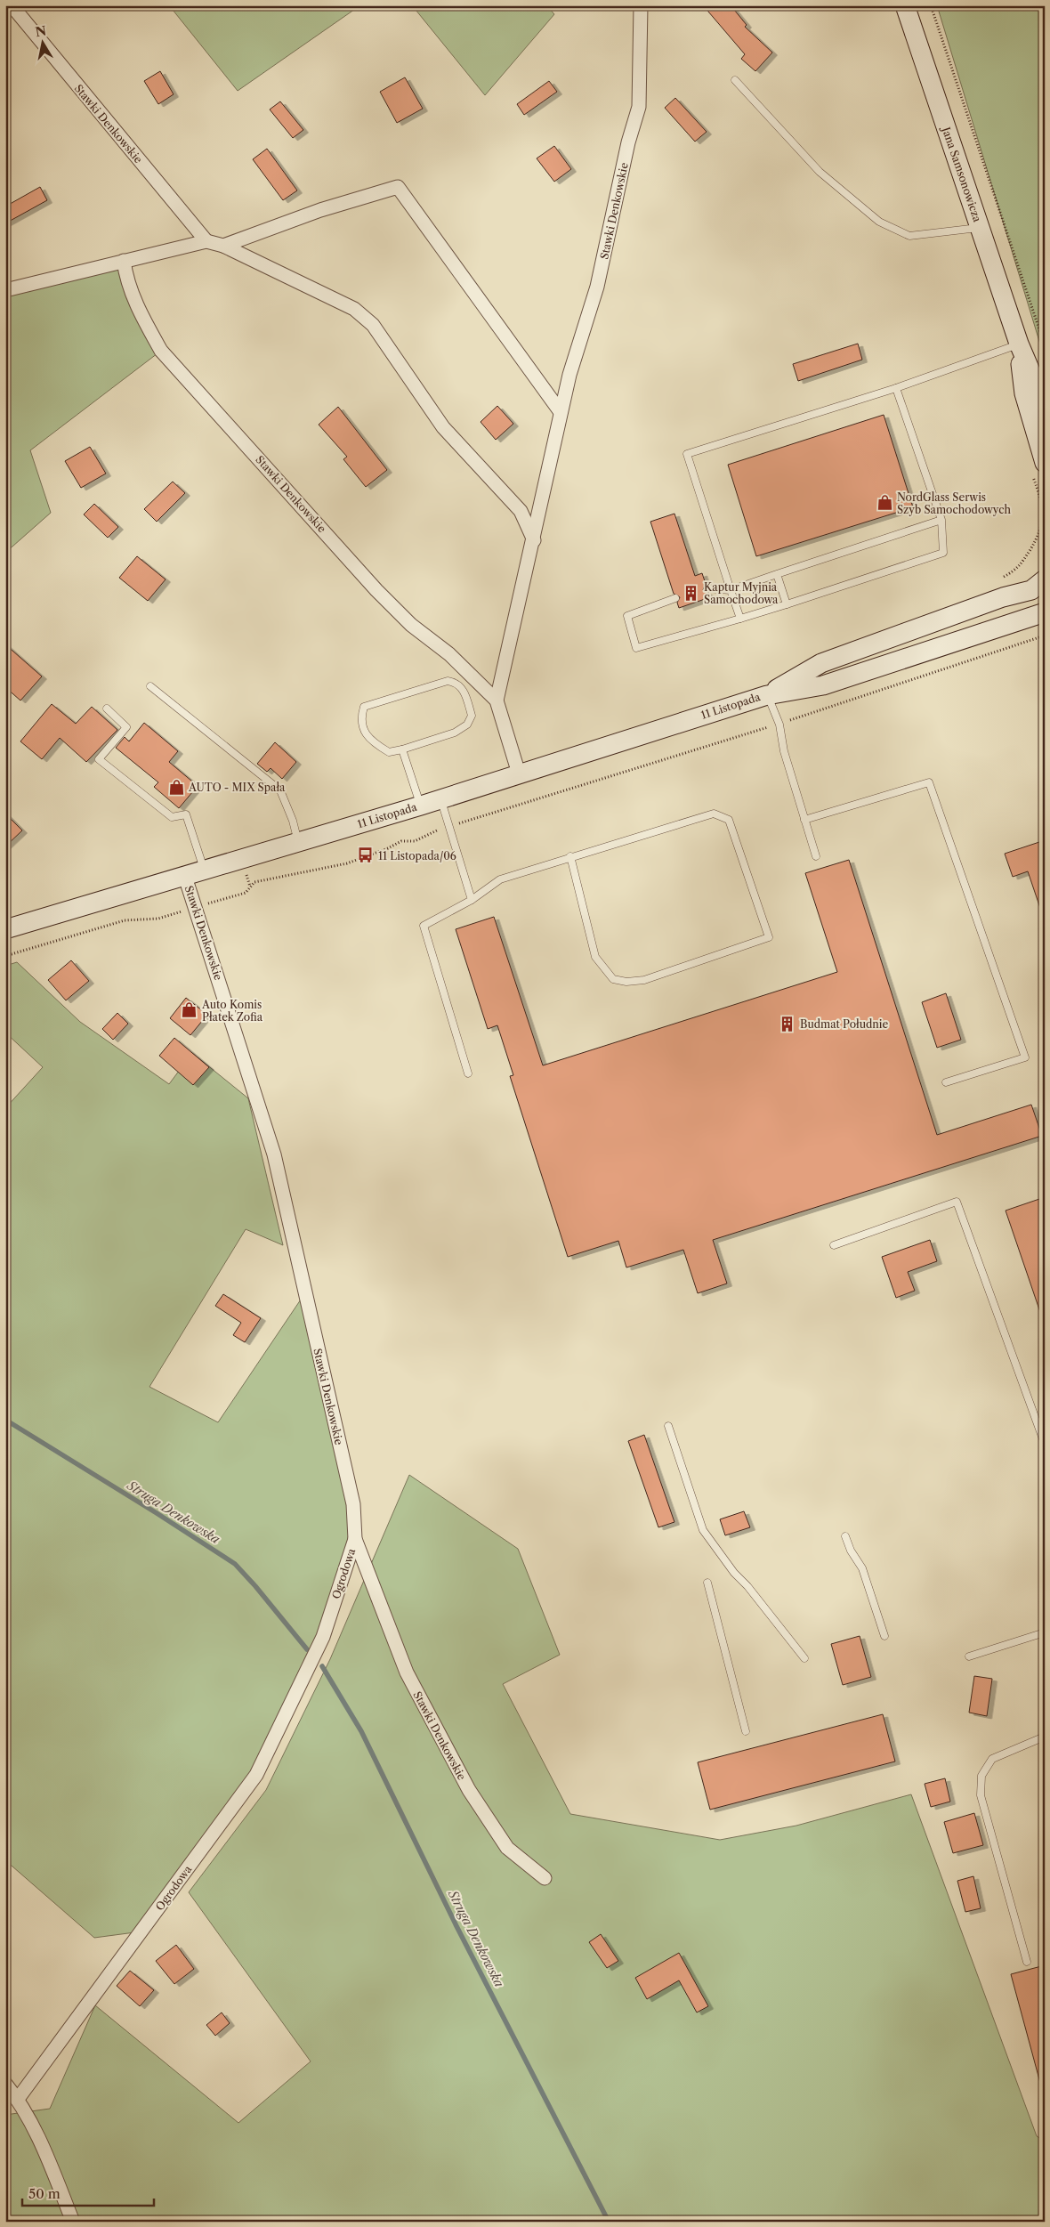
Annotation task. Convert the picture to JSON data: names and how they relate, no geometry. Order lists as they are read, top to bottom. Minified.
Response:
{"streets":{"street":["Stawki Denkowskie","Jana Samsonowicza","11 Listopada","Ogrodowa"]},"crossings":[["Stawki Denkowskie","11 Listopada"],["Stawki Denkowskie","Ogrodowa"]],"water":["Struga Denkowska"],"places":{"shop":["NordGlass Serwis Szyb Samochodowych","AUTO - MIX Spała","Auto Komis Płatek Zofia"],"building":["Kaptur Myjnia Samochodowa","Budmat Południe"],"bus stop":["11 Listopada/06"]},"scale_bar":"50 m","north":"top"}
